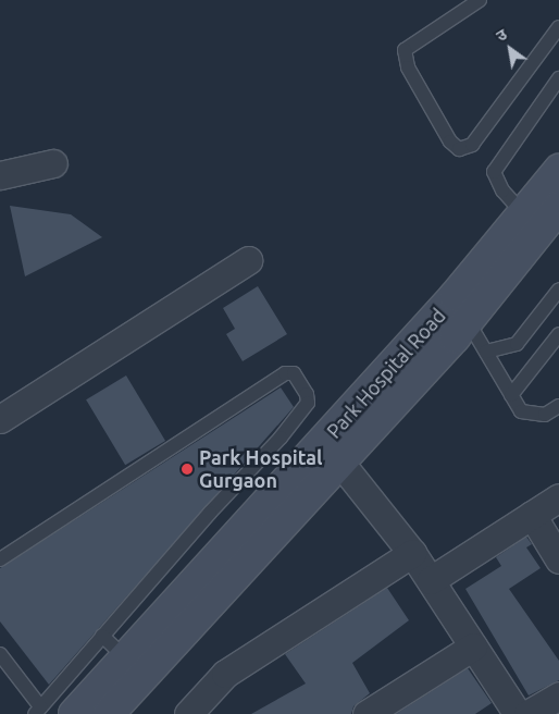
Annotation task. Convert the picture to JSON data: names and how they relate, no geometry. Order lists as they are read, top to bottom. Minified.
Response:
{"streets":{"main road":["Park Hospital Road"]},"places":["Park Hospital Gurgaon"],"north":"top left"}
